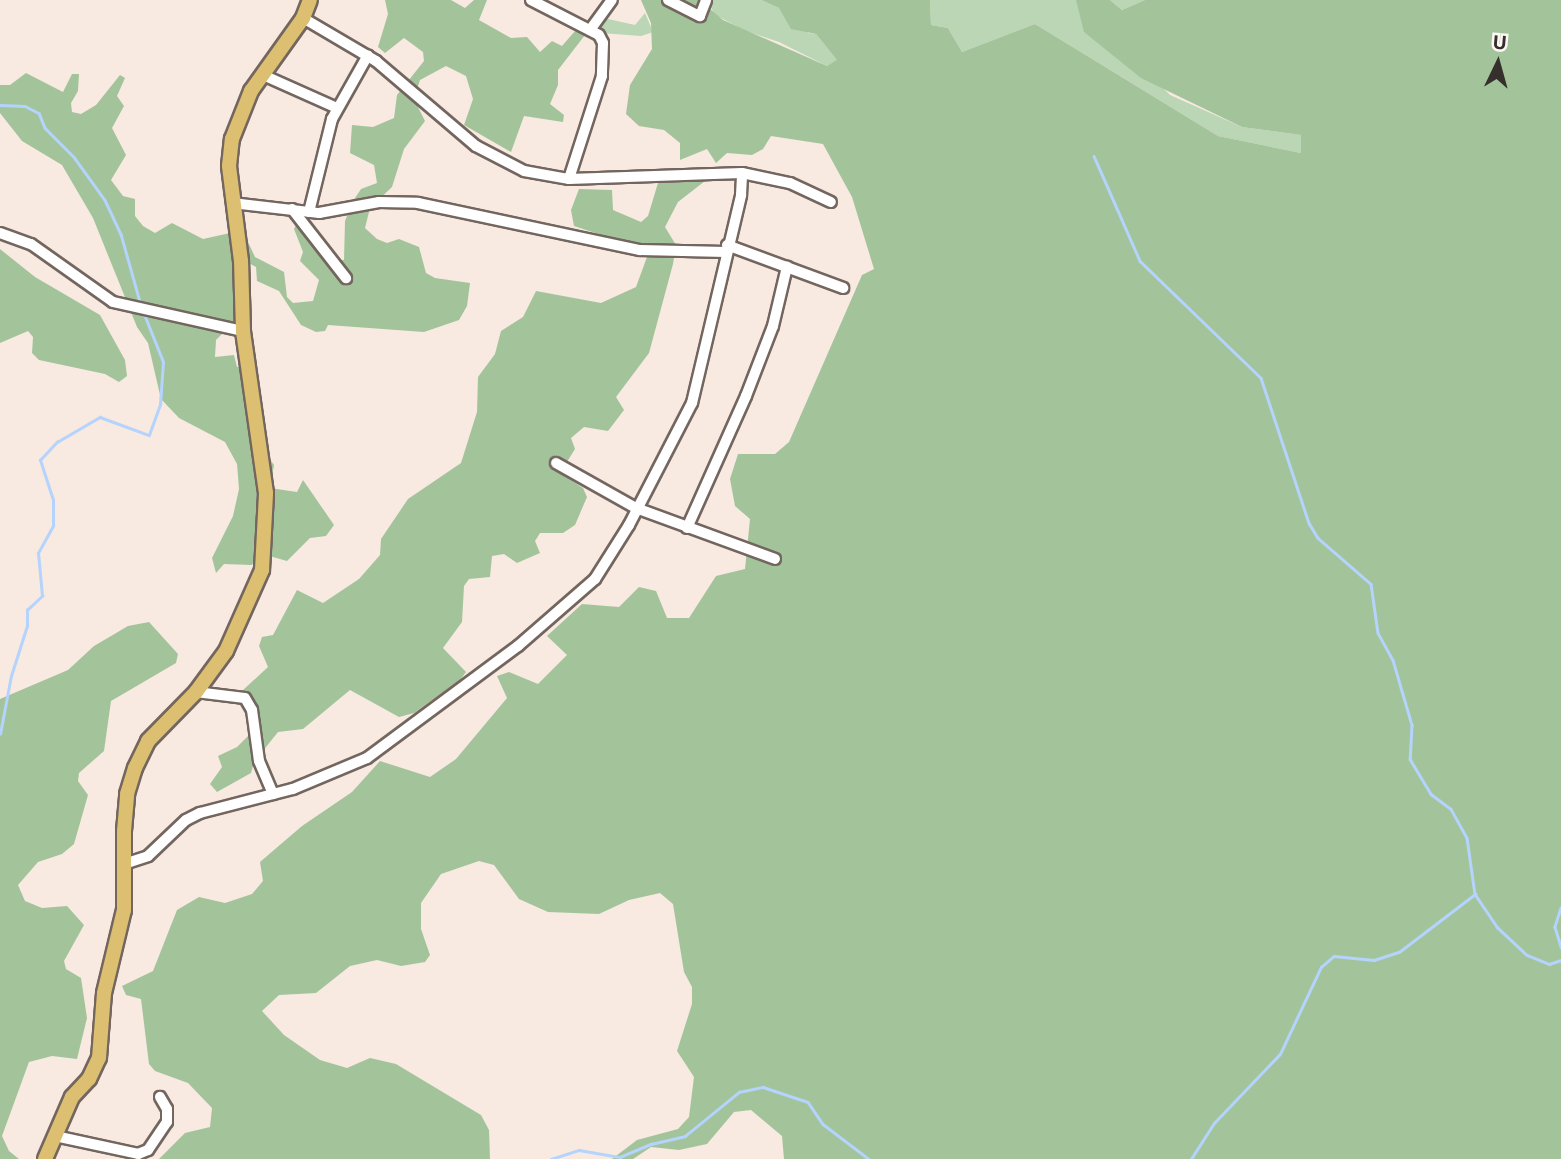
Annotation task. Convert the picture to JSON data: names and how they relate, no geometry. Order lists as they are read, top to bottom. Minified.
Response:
{"north":"top"}
